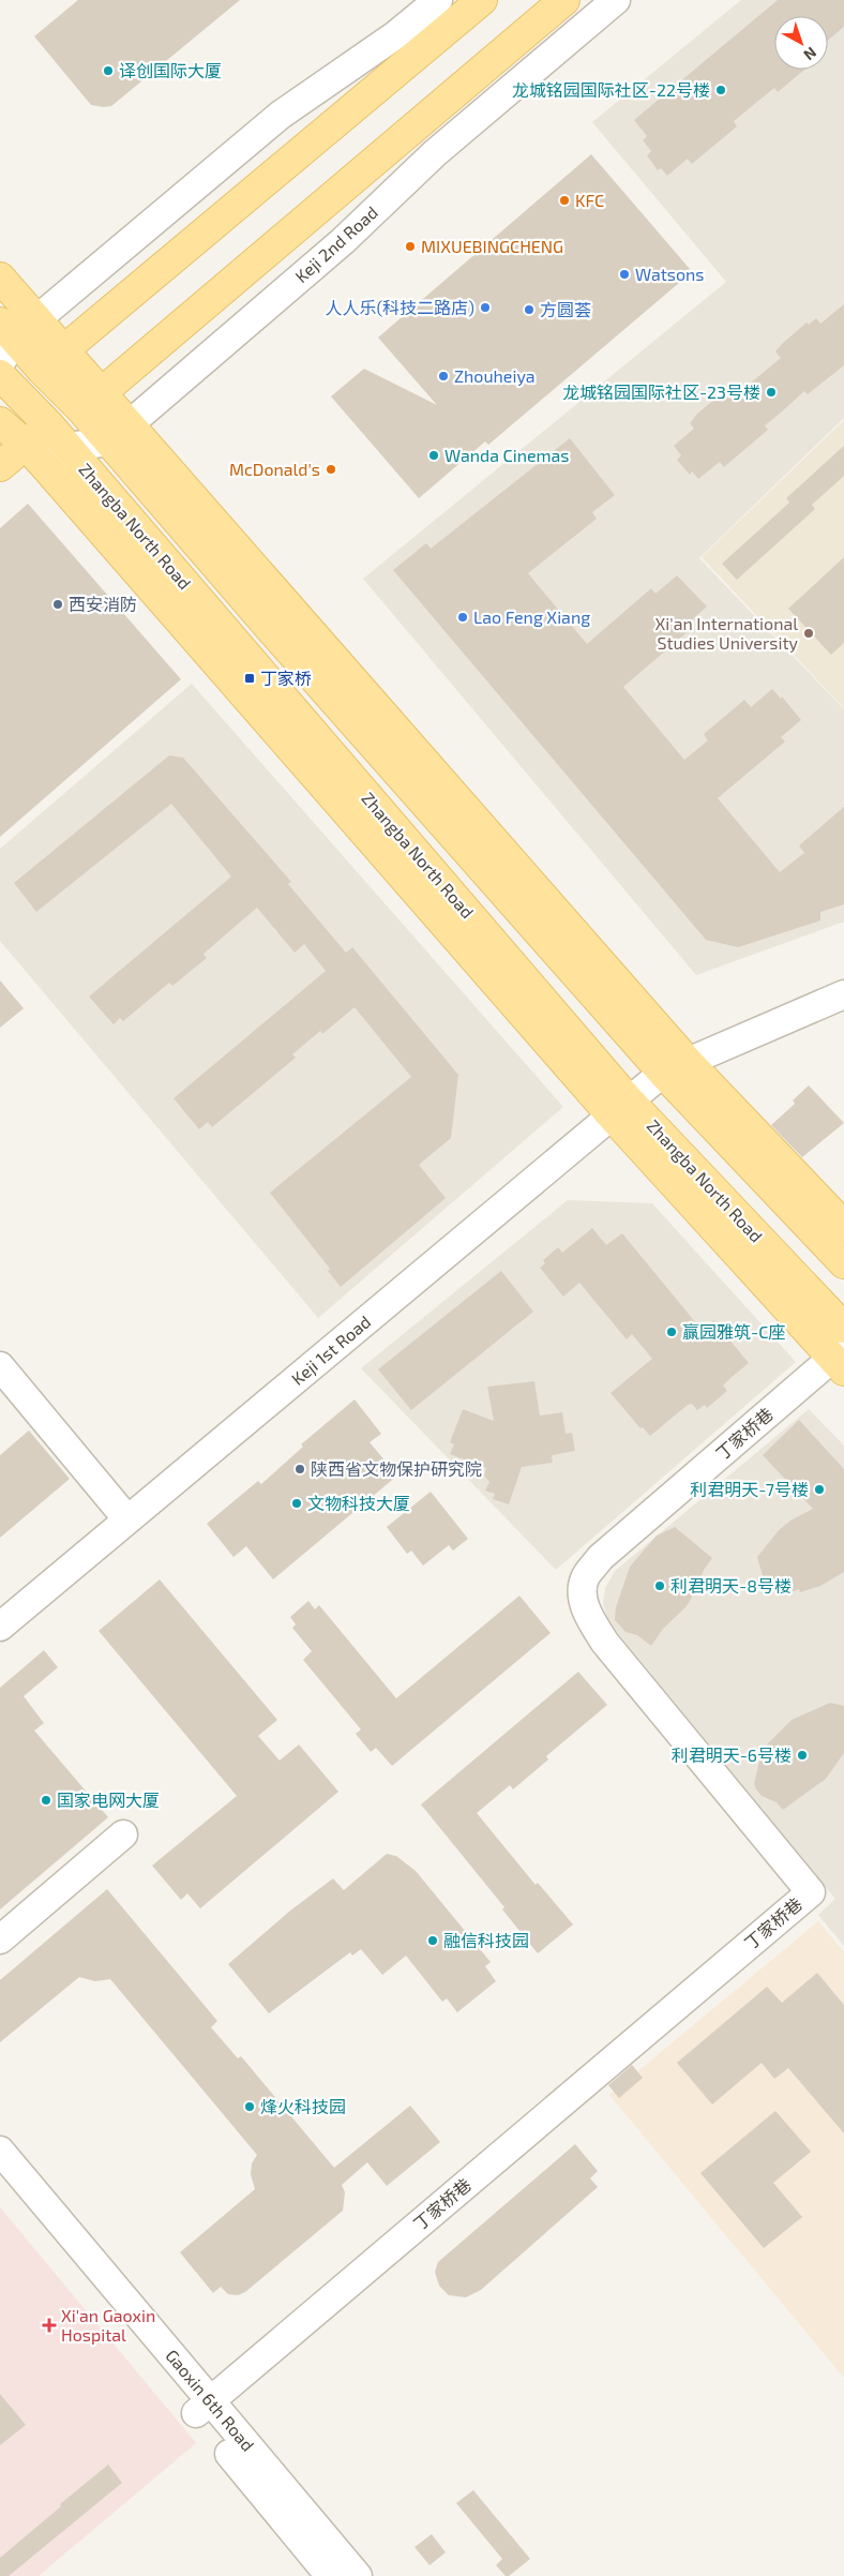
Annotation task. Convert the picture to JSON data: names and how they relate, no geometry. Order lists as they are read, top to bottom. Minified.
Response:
{"streets":{"main road":["Zhangba North Road"],"street":["Keji 2nd Road","Keji 1st Road","丁家桥巷","Gaoxin 6th Road"]},"crossings":[["Keji 2nd Road","Zhangba North Road"],["Zhangba North Road","Keji 1st Road"],["丁家桥巷","Gaoxin 6th Road"]],"places":{"other":["译创国际大厦","龙城铭园国际社区-22号楼","KFC","MIXUEBINGCHENG","Watsons","人人乐(科技二路店)","方圆荟","Zhouheiya","龙城铭园国际社区-23号楼","Wanda Cinemas","McDonald's","西安消防","Lao Feng Xiang","Xi'an International Studies University","赢园雅筑-C座","陕西省文物保护研究院","利君明天-7号楼","文物科技大厦","利君明天-8号楼","利君明天-6号楼","国家电网大厦","融信科技园","烽火科技园"],"transit":["丁家桥"],"health":["Xi'an Gaoxin Hospital"]},"north":"bottom right"}
